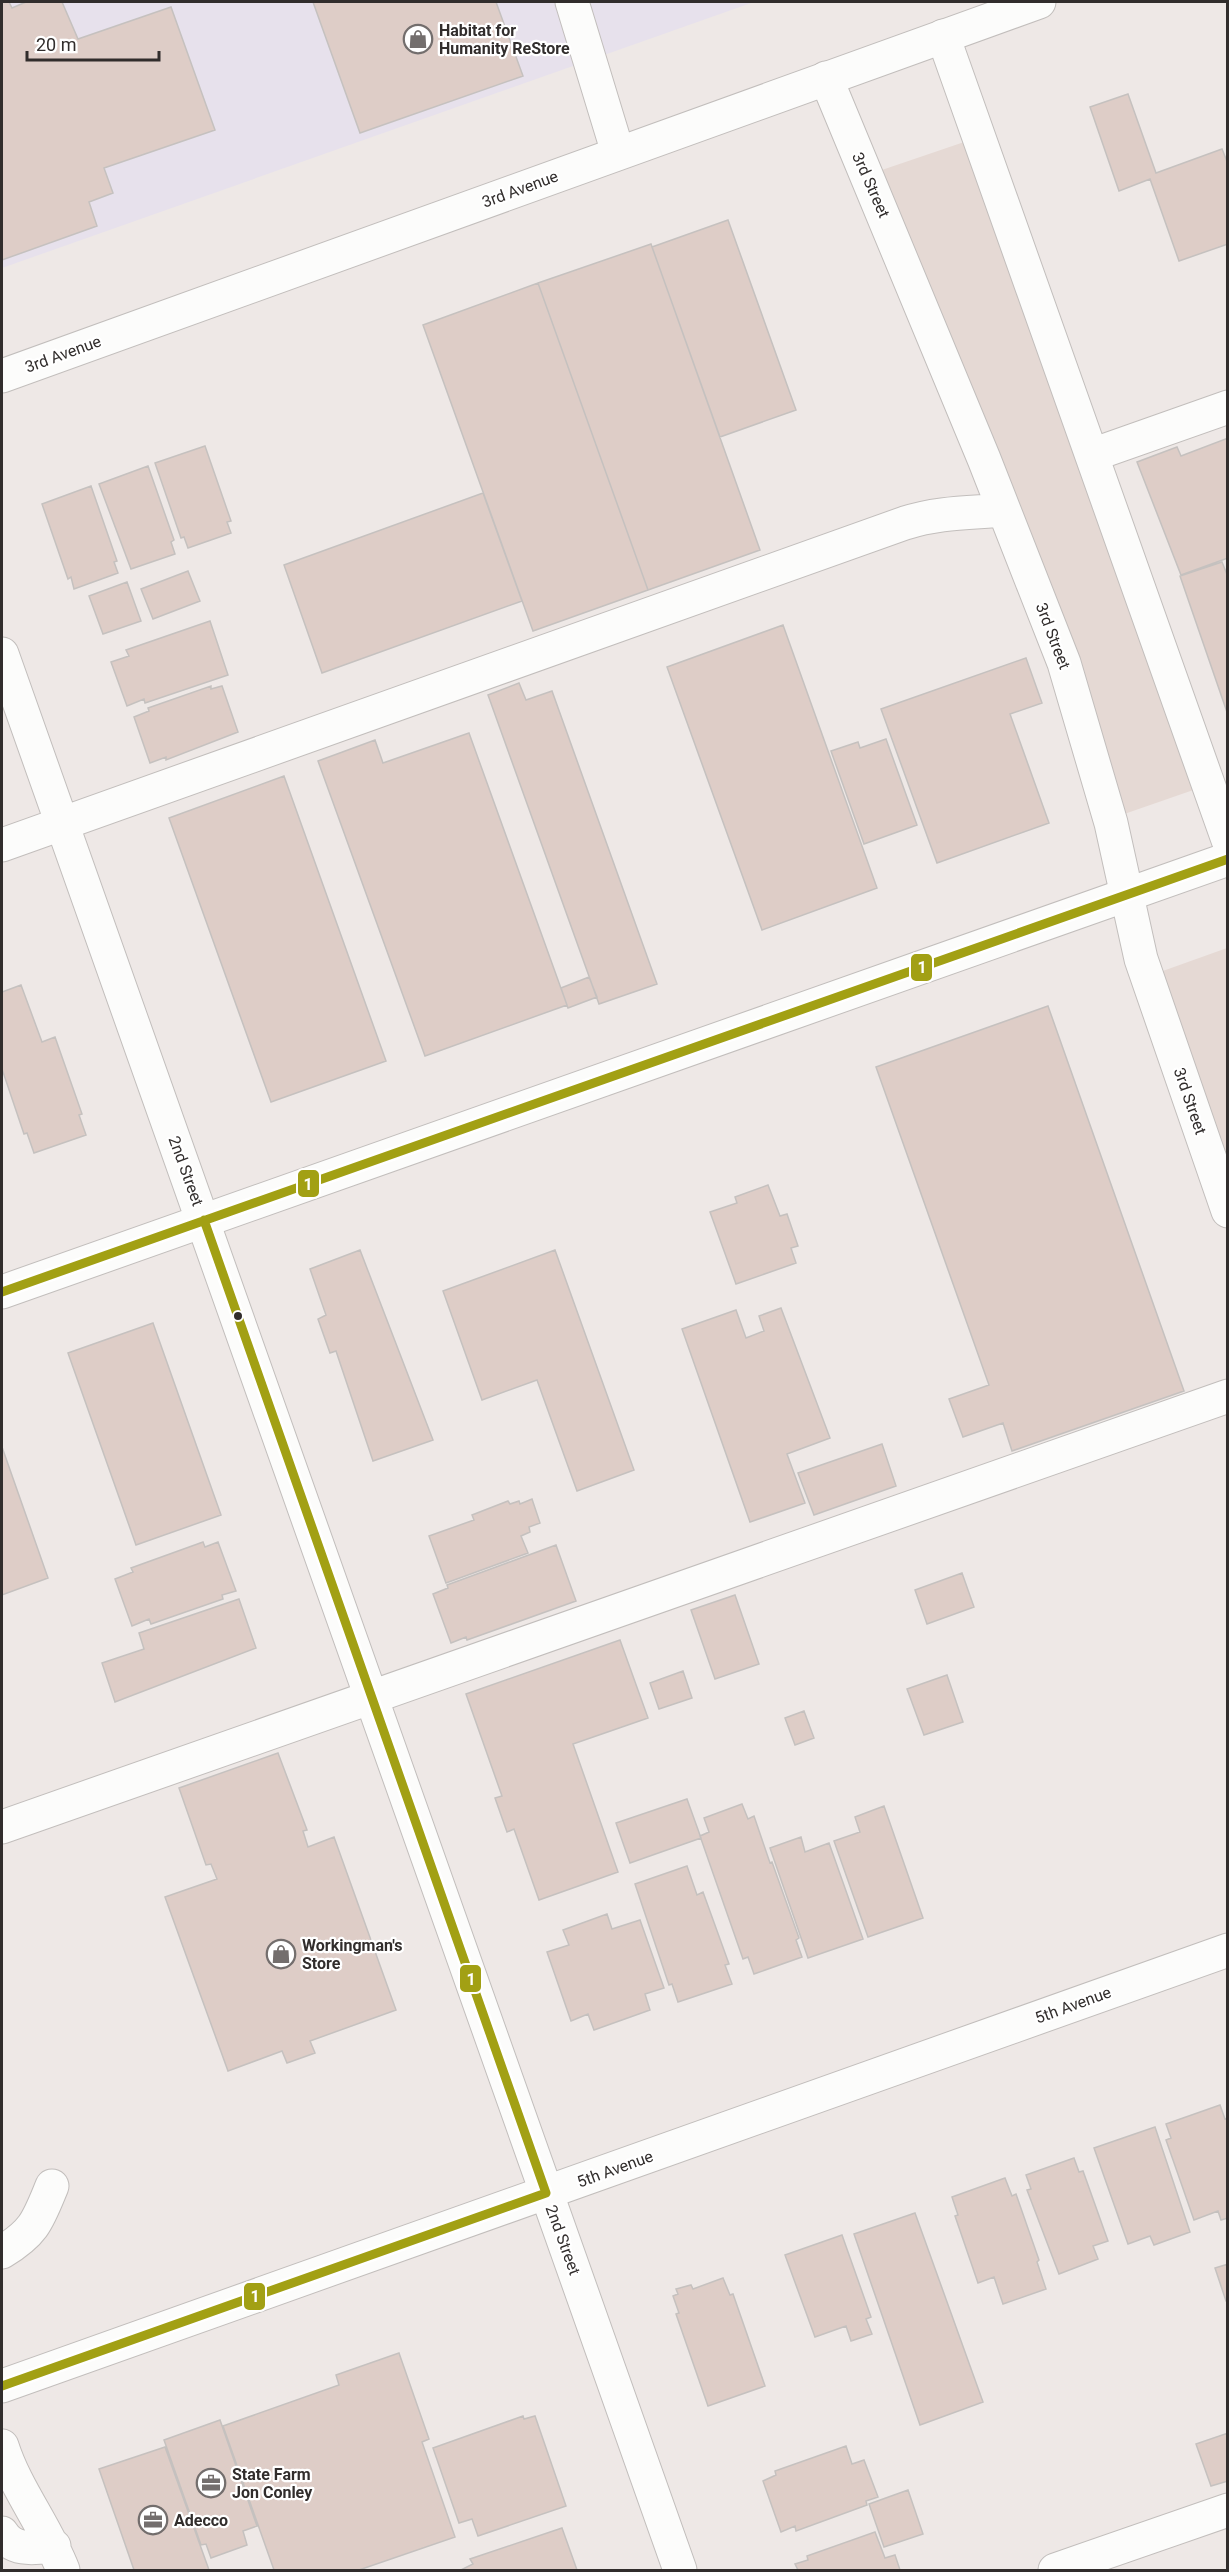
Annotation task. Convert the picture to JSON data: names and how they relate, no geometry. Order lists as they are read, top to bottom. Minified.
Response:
{"streets":{"street":["3rd Street","3rd Avenue","2nd Street","5th Avenue"]},"crossings":[["3rd Street","3rd Avenue"],["2nd Street","5th Avenue"]],"places":{"shop":["Habitat for Humanity ReStore","Workingman's Store"],"office":["State Farm Jon Conley","Adecco"]},"lines":["transit line 1"],"scale_bar":"20 m"}
